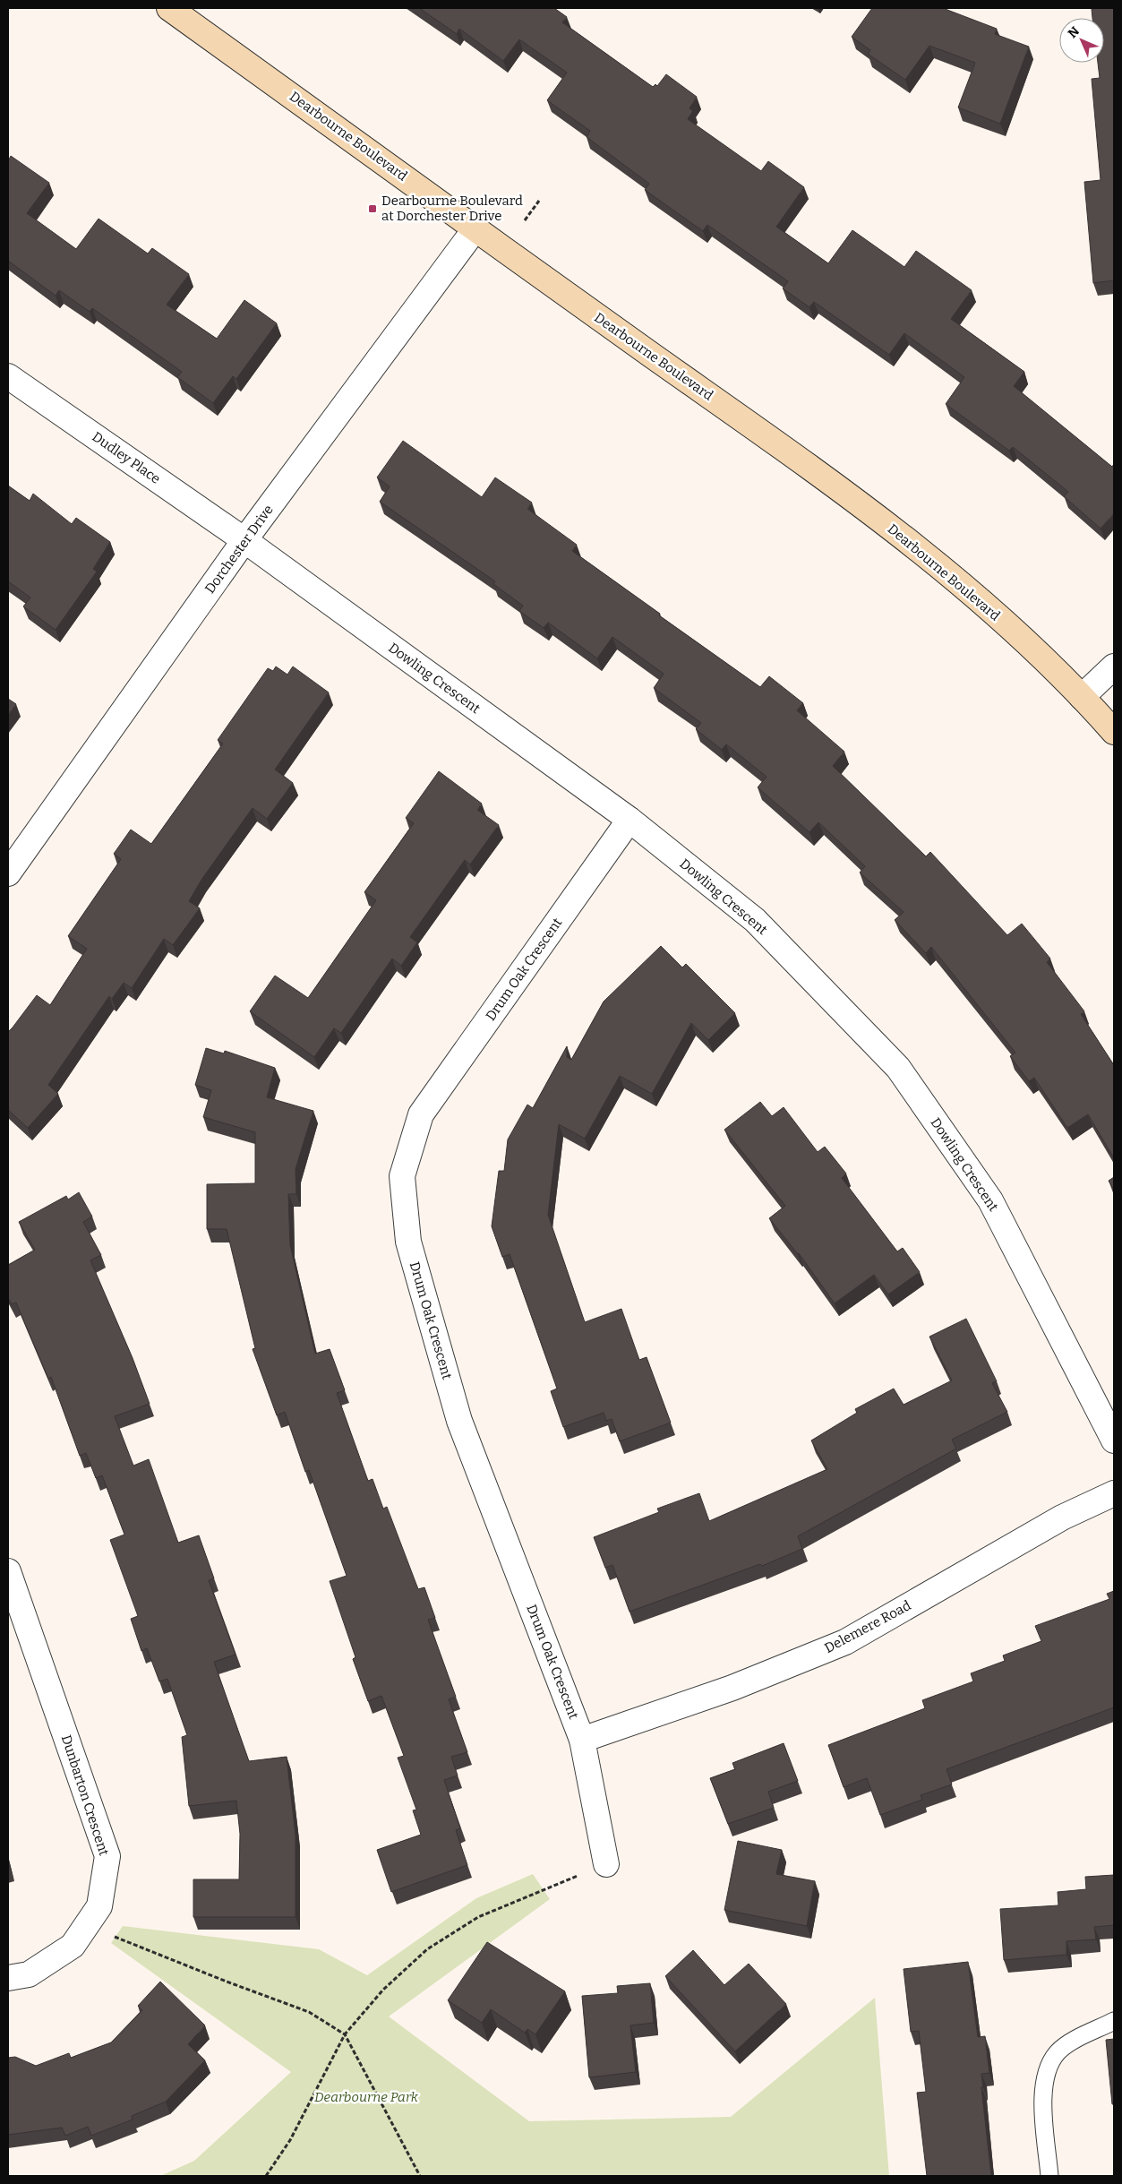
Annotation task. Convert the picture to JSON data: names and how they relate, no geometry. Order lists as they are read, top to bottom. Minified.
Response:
{"streets":{"street":["Dearbourne Boulevard","Dudley Place","Dorchester Drive","Dowling Crescent","Drum Oak Crescent","Delemere Road","Dunbarton Crescent"]},"crossings":[["Dearbourne Boulevard","Dorchester Drive"],["Dudley Place","Dorchester Drive"],["Dudley Place","Dowling Crescent"],["Dorchester Drive","Dowling Crescent"],["Dowling Crescent","Drum Oak Crescent"],["Drum Oak Crescent","Delemere Road"]],"parks":["Dearbourne Park"],"places":{"transit":["Dearbourne Boulevard at Dorchester Drive"]},"north":"top left"}
